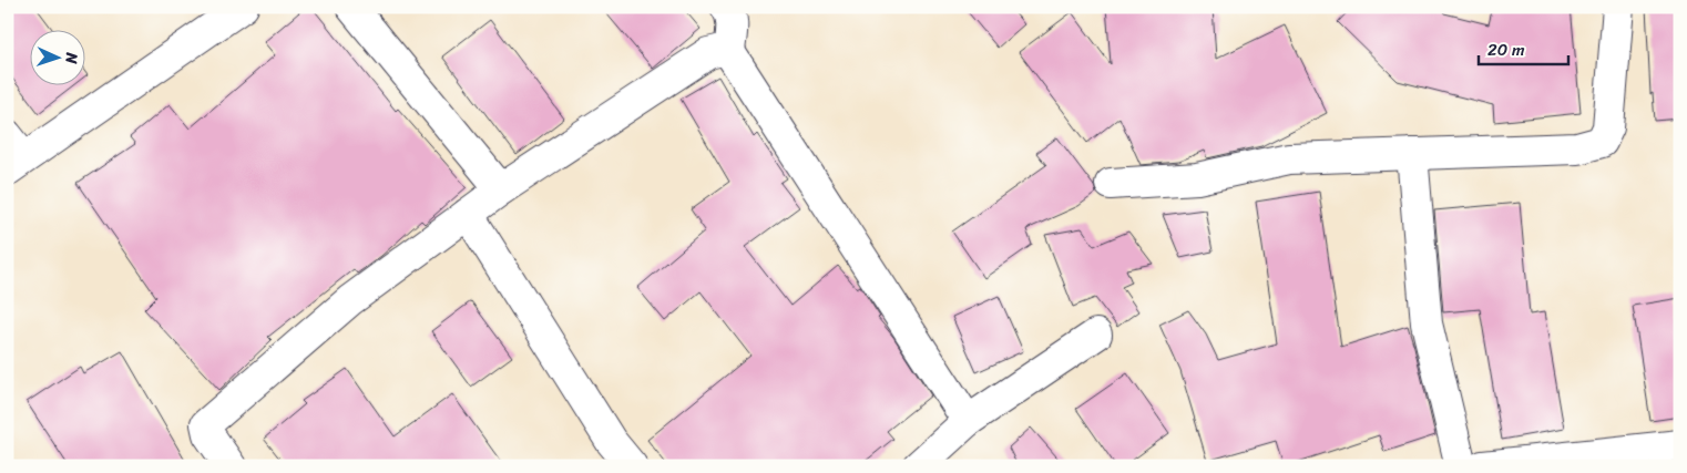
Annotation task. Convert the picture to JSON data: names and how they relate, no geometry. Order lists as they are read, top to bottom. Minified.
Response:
{"scale_bar":"20 m","north":"right"}
